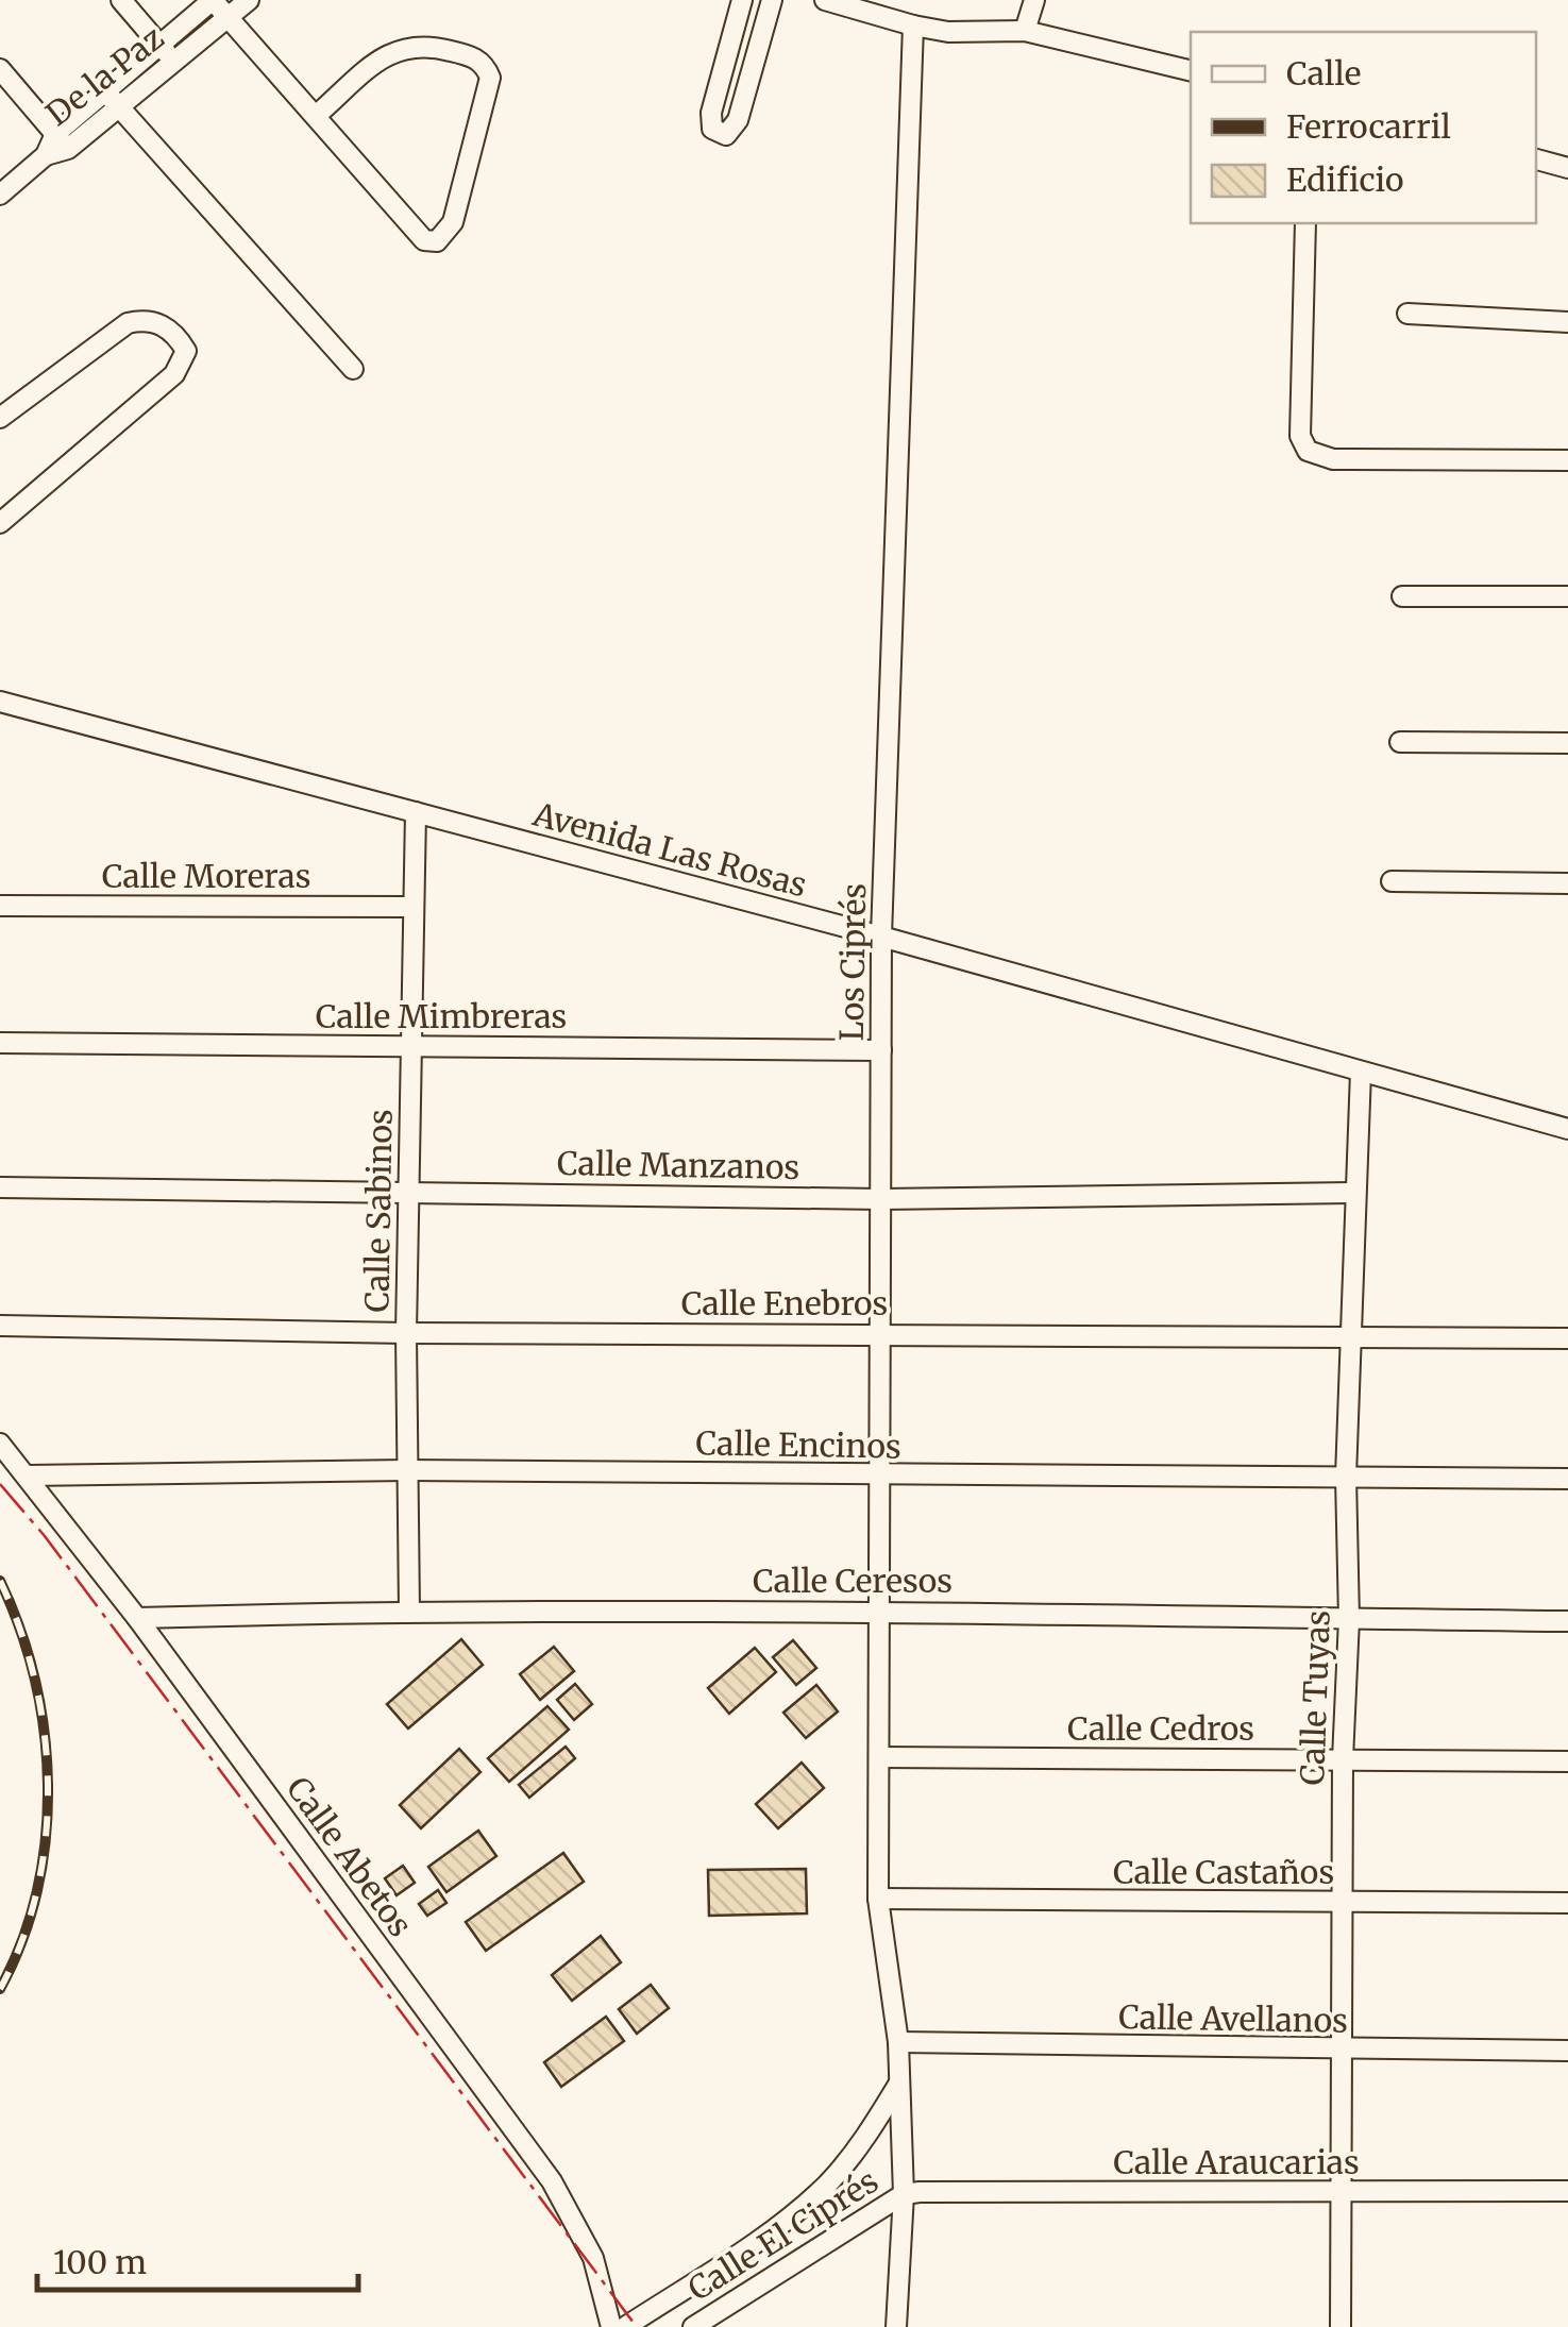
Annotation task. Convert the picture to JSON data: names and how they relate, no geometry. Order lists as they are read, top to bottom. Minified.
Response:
{"streets":{"street":["De la Paz","Avenida Las Rosas","Calle Moreras","Los Ciprés","Calle Mimbreras","Calle Manzanos","Calle Sabinos","Calle Enebros","Calle Encinos","Calle Ceresos","Calle Tuyas","Calle Cedros","Calle Abetos","Calle Castaños","Calle Avellanos","Calle Araucarias","Calle El Ciprés"]},"crossings":[["Avenida Las Rosas","Los Ciprés"],["Avenida Las Rosas","Calle Sabinos"],["Avenida Las Rosas","Calle Tuyas"],["Calle Moreras","Calle Sabinos"],["Los Ciprés","Calle Mimbreras"],["Los Ciprés","Calle Manzanos"],["Los Ciprés","Calle Enebros"],["Los Ciprés","Calle Encinos"],["Los Ciprés","Calle Ceresos"],["Los Ciprés","Calle Cedros"],["Los Ciprés","Calle Castaños"],["Los Ciprés","Calle Avellanos"],["Los Ciprés","Calle Araucarias"],["Los Ciprés","Calle El Ciprés"],["Calle Mimbreras","Calle Sabinos"],["Calle Manzanos","Calle Sabinos"],["Calle Manzanos","Calle Tuyas"],["Calle Sabinos","Calle Enebros"],["Calle Sabinos","Calle Encinos"],["Calle Sabinos","Calle Ceresos"],["Calle Enebros","Calle Tuyas"],["Calle Encinos","Calle Tuyas"],["Calle Encinos","Calle Abetos"],["Calle Ceresos","Calle Tuyas"],["Calle Ceresos","Calle Abetos"],["Calle Tuyas","Calle Cedros"],["Calle Tuyas","Calle Castaños"],["Calle Tuyas","Calle Avellanos"],["Calle Tuyas","Calle Araucarias"],["Calle Araucarias","Calle El Ciprés"]],"legend":["Calle","Ferrocarril","Edificio"],"scale_bar":"100 m"}
